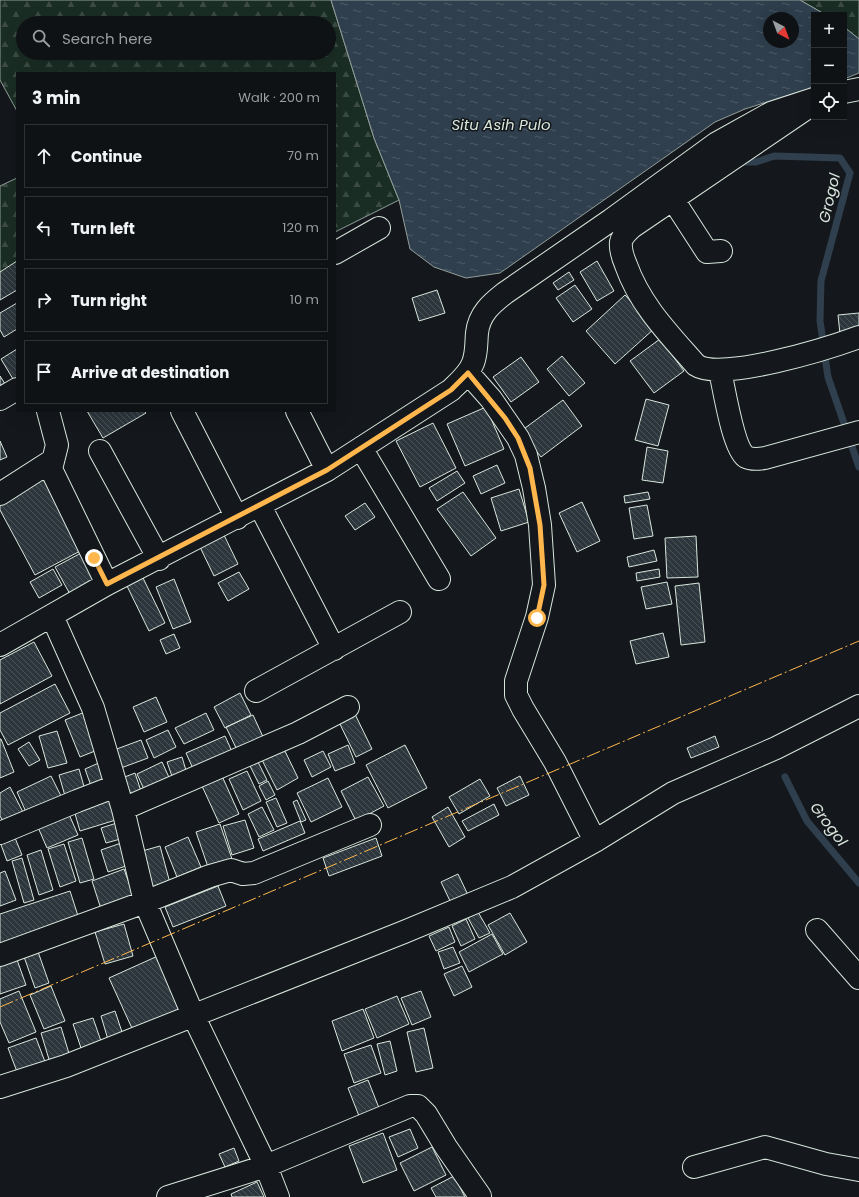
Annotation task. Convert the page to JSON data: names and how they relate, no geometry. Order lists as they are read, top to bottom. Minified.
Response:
{"water":["Situ Asih Pulo","Grogol"],"north":"bottom right","page":{"map_buttons":["+","−"],"search":"Search here","heading":["3 min","Walk · 200 m"],"list":[["Continue","70 m"],["Turn left","120 m"],["Turn right","10 m"],"Arrive at destination"]}}
